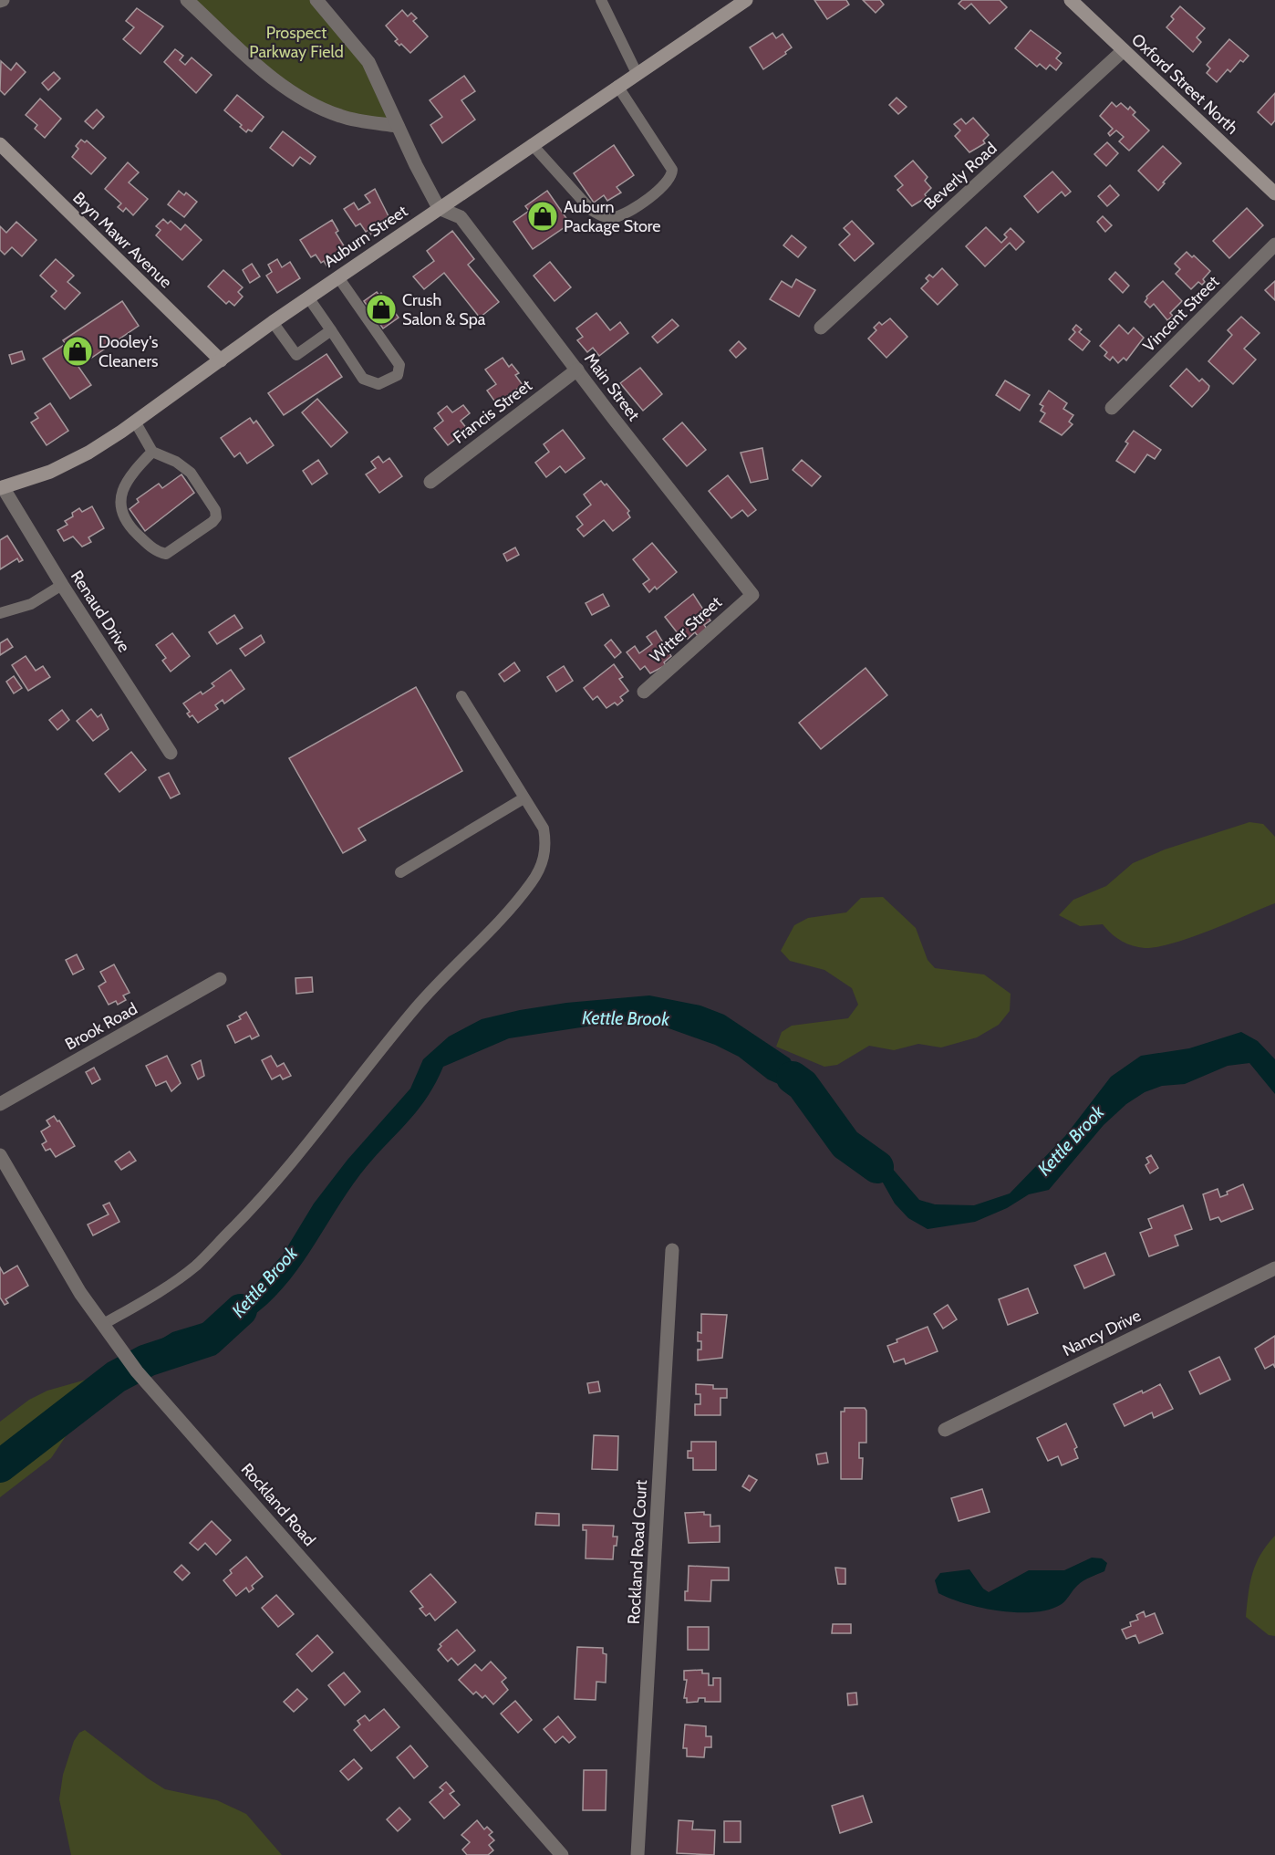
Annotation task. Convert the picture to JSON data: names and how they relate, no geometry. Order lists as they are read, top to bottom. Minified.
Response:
{"streets":{"main road":["Oxford Street North","Auburn Street","Bryn Mawr Avenue"],"street":["Beverly Road","Vincent Street","Main Street","Francis Street","Renaud Drive","Witter Street","Brook Road","Nancy Drive","Rockland Road","Rockland Road Court"]},"crossings":[["Oxford Street North","Beverly Road"],["Auburn Street","Bryn Mawr Avenue"],["Auburn Street","Main Street"],["Auburn Street","Renaud Drive"],["Main Street","Francis Street"],["Main Street","Witter Street"]],"water":["Kettle Brook"],"parks":["Prospect Parkway Field"],"places":{"shop":["Auburn Package Store","Crush Salon & Spa","Dooley's Cleaners"]}}
